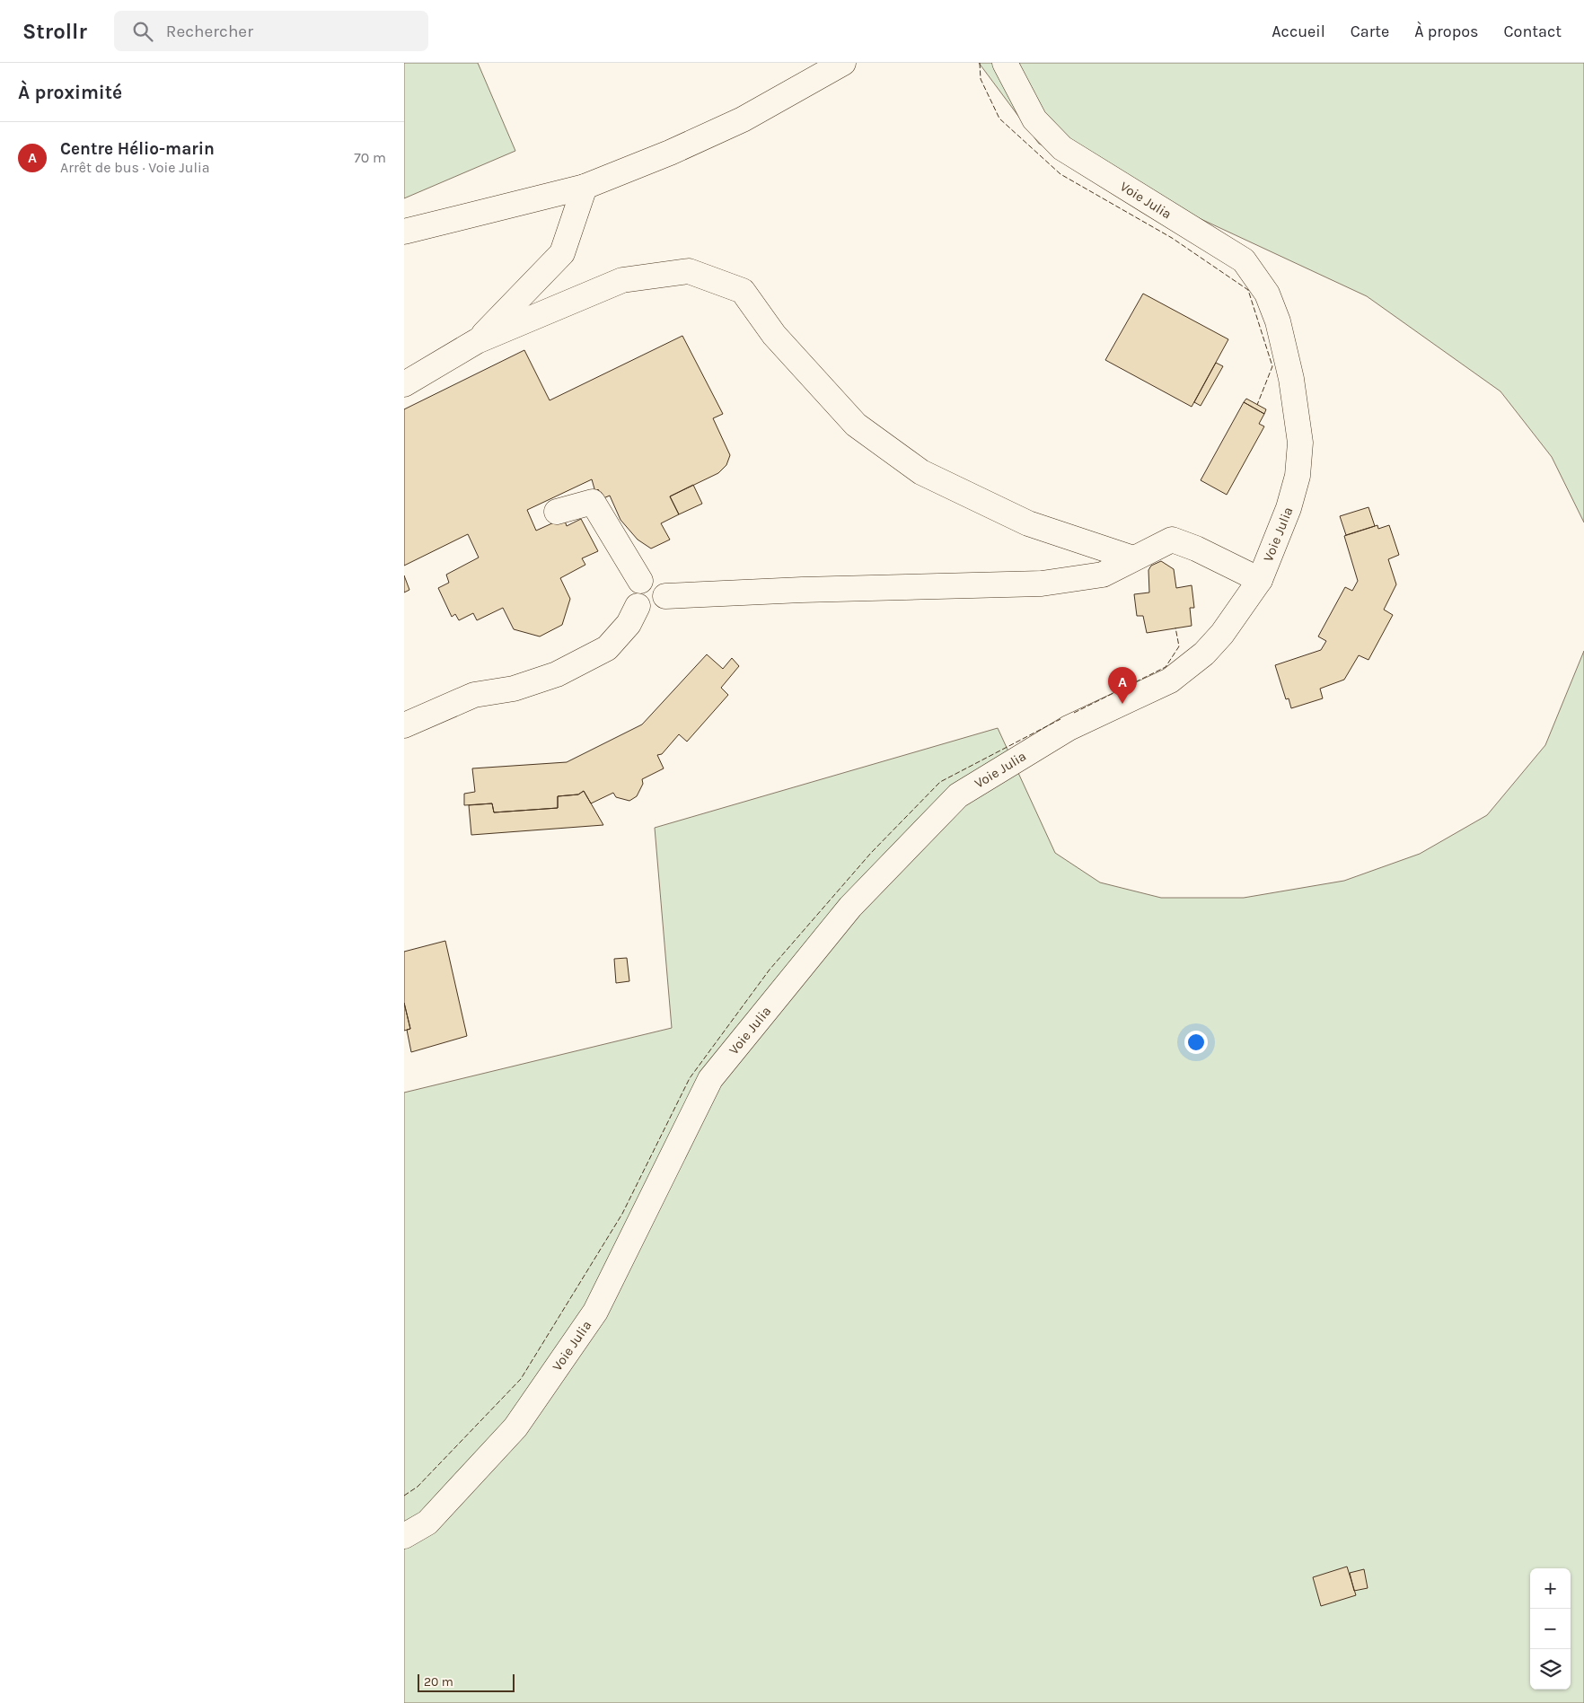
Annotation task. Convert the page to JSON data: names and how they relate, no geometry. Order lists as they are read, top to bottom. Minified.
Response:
{"streets":{"street":["Voie Julia"]},"scale_bar":"20 m","page":{"header":"Strollr","search":"Rechercher","nav":["Accueil","Carte","À propos","Contact"],"heading":"À proximité","list":[{"mark":"A","name":"Centre Hélio-marin","note":"Arrêt de bus · Voie Julia","value":"70 m"}],"pins":"A","map_buttons":["+","−"],"scale":"20 m"}}
